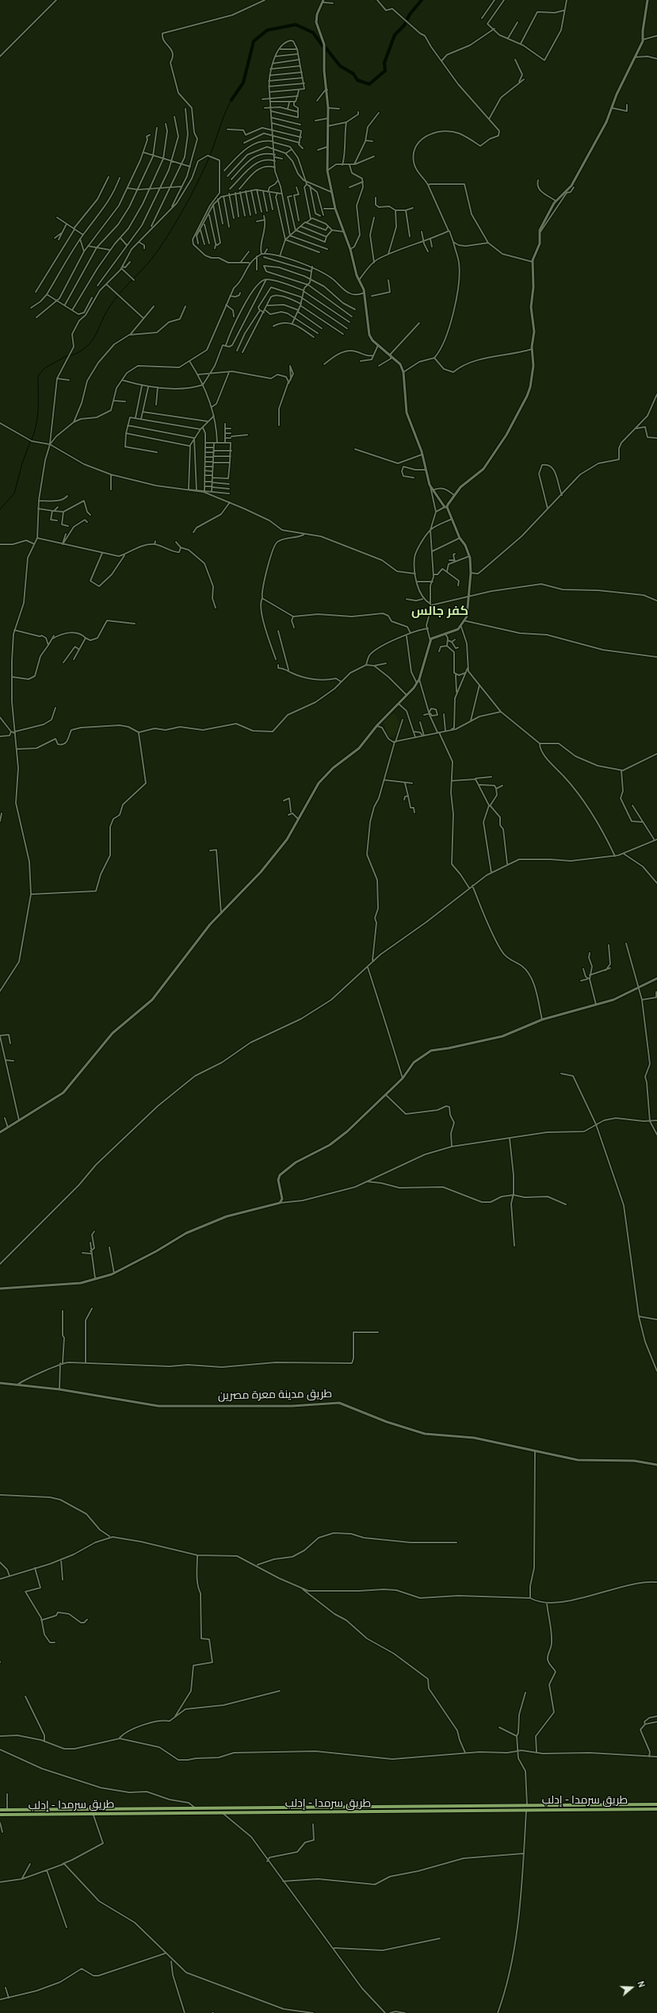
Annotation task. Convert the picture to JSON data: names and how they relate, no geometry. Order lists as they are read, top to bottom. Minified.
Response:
{"streets":{"highway":["طريق سرمدا - إدلب"],"street":["طريق مدينة معرة مصرين"]},"districts":["كفر جالس"],"north":"right"}
